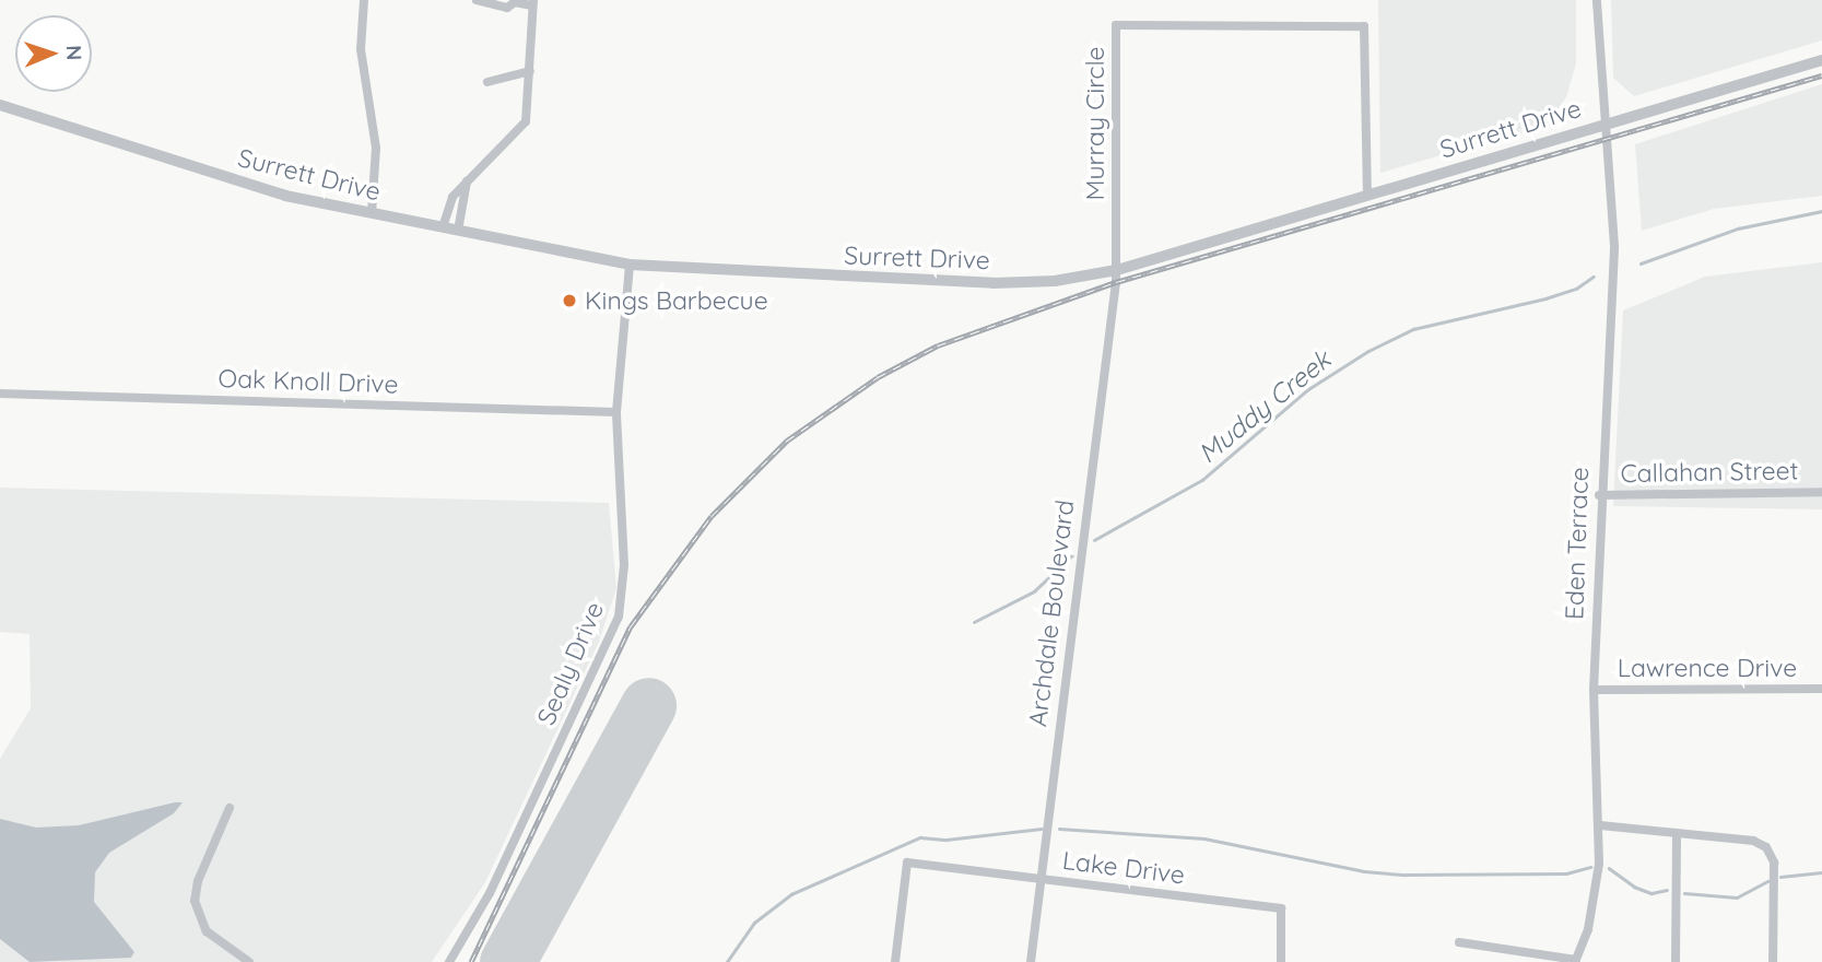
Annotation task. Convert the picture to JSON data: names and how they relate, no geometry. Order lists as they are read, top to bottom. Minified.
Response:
{"streets":{"street":["Murray Circle","Surrett Drive","Oak Knoll Drive","Callahan Street","Eden Terrace","Archdale Boulevard","Sealy Drive","Lawrence Drive","Lake Drive"]},"crossings":[["Murray Circle","Surrett Drive"],["Murray Circle","Archdale Boulevard"],["Surrett Drive","Eden Terrace"],["Surrett Drive","Archdale Boulevard"],["Surrett Drive","Sealy Drive"],["Oak Knoll Drive","Sealy Drive"],["Callahan Street","Eden Terrace"],["Eden Terrace","Lawrence Drive"],["Archdale Boulevard","Lake Drive"]],"water":["Muddy Creek"],"places":["Kings Barbecue"],"north":"right"}
